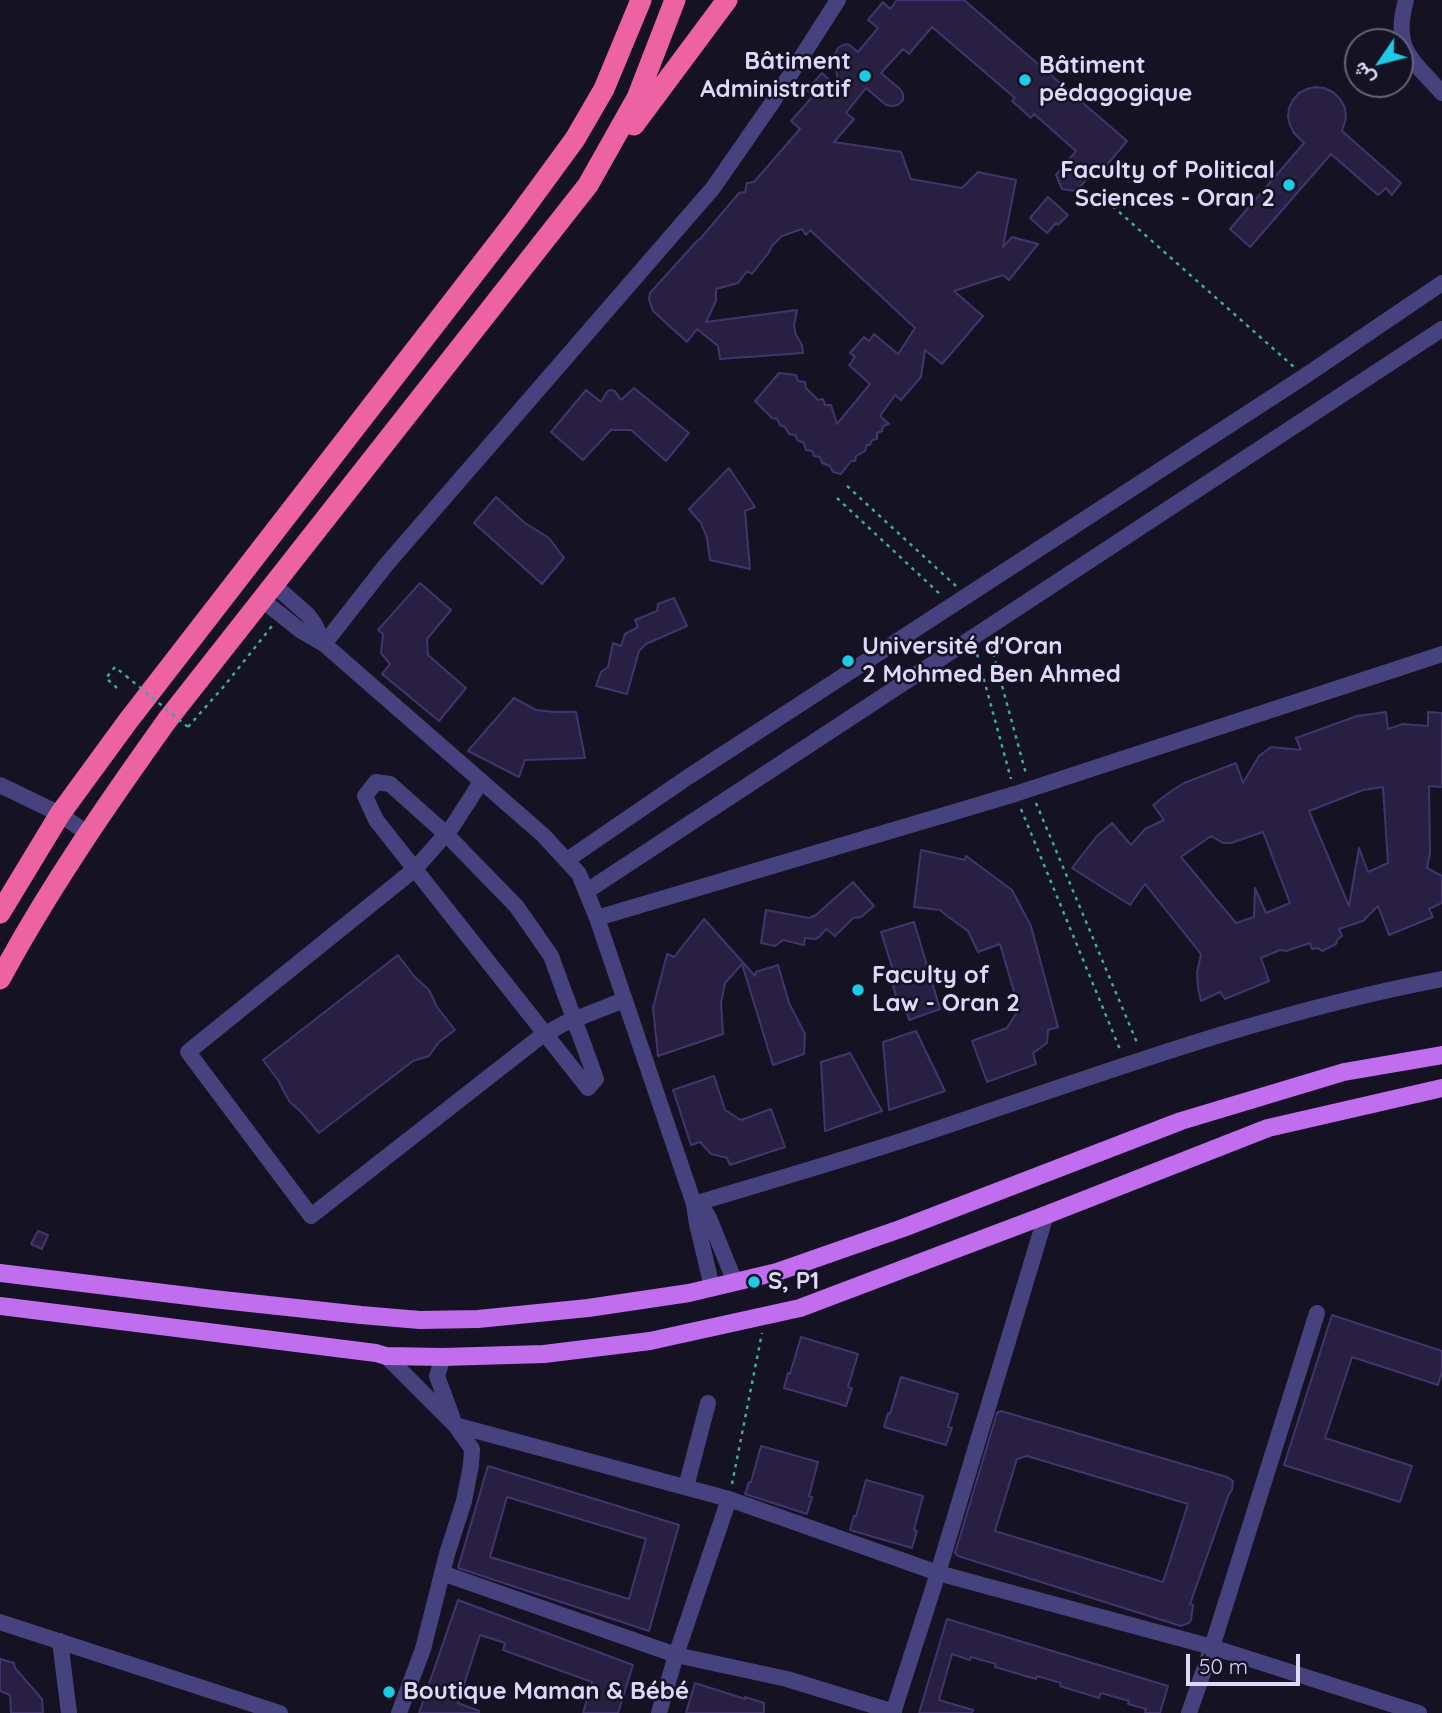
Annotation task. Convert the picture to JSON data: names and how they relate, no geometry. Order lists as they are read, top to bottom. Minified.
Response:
{"places":["Bâtiment Administratif","Bâtiment pédagogique","Faculty of Political Sciences - Oran 2","Université d'Oran 2 Mohmed Ben Ahmed","Faculty of Law - Oran 2","S, P1","Boutique Maman & Bébé"],"scale_bar":"50 m","north":"bottom left"}
